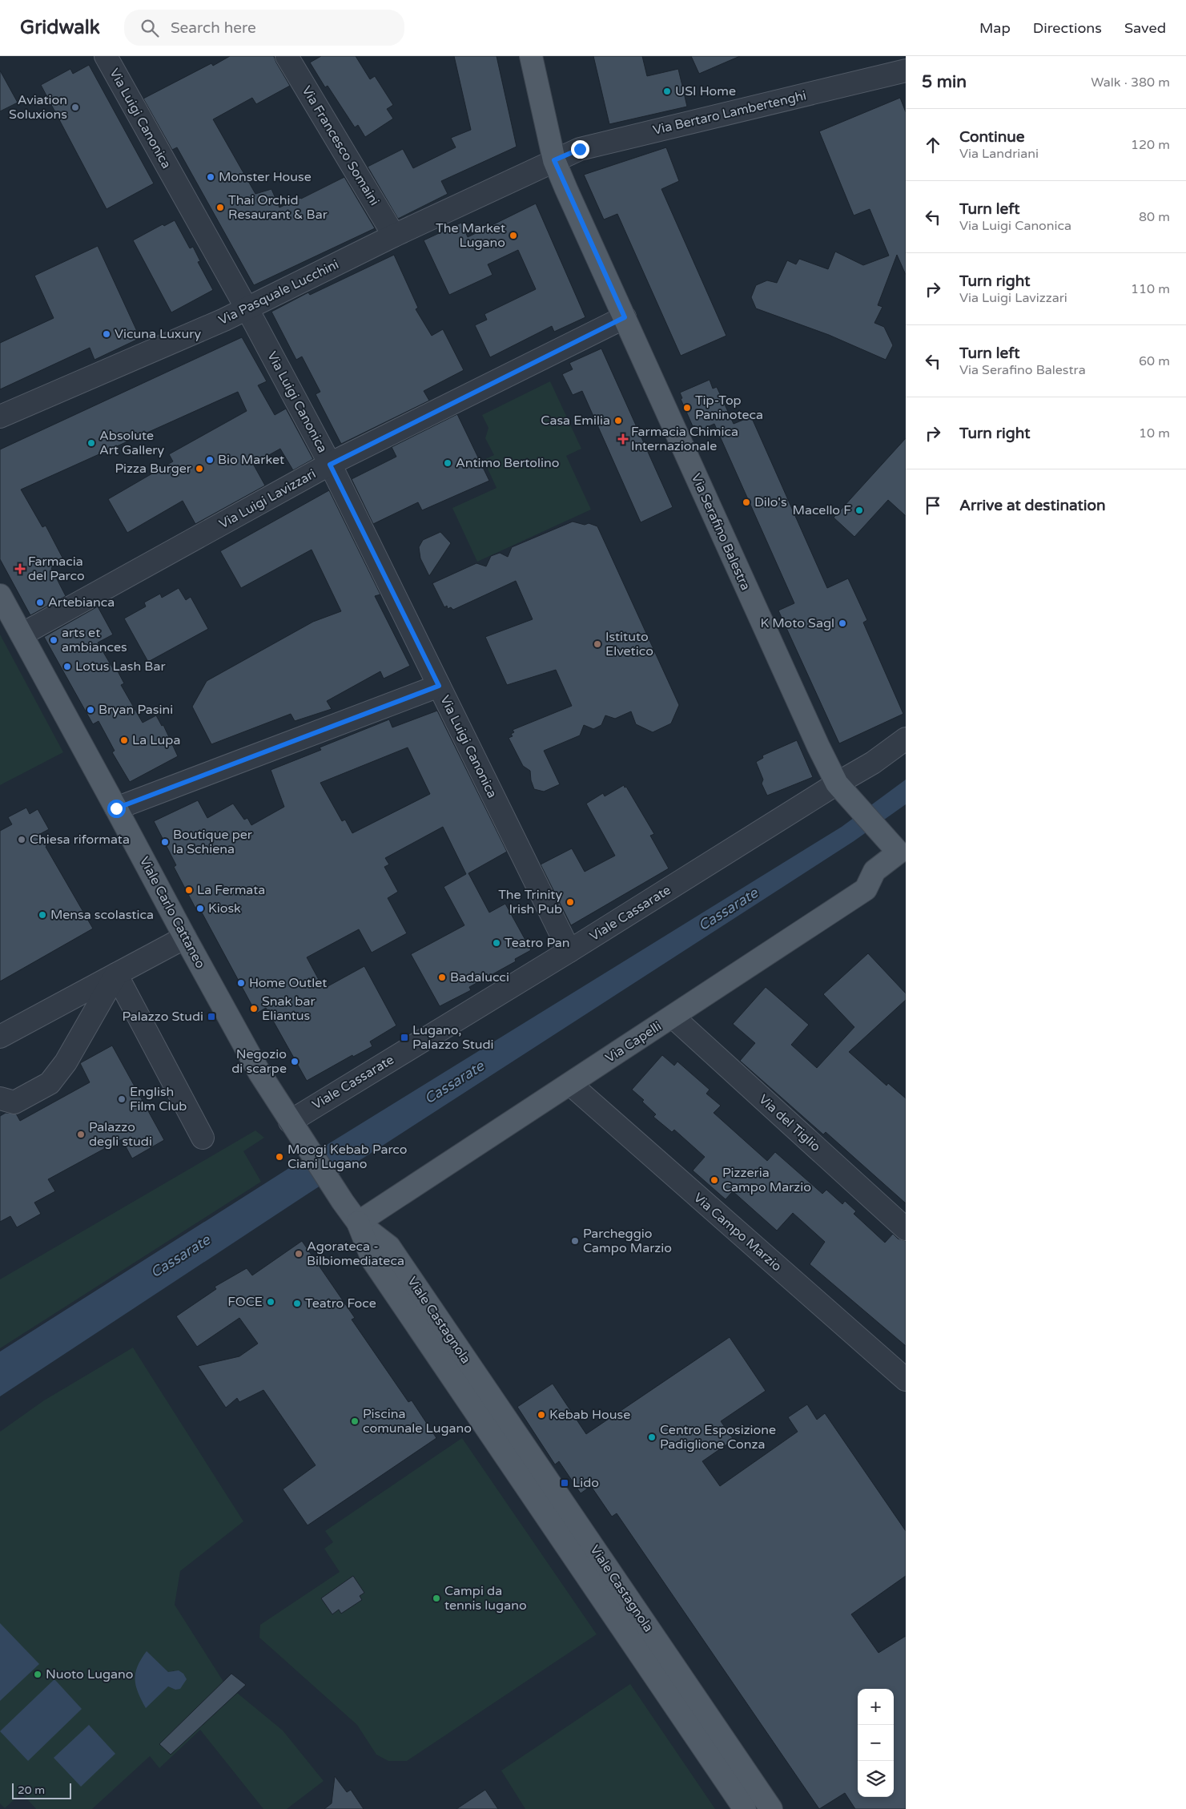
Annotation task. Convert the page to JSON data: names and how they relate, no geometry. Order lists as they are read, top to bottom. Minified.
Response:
{"streets":{"main road":["Via Serafino Balestra","Viale Carlo Cattaneo","Via Capelli","Viale Castagnola"],"street":["Via Bertaro Lambertenghi","Via Luigi Canonica","Via Francesco Somaini","Via Pasquale Lucchini","Via Luigi Lavizzari","Viale Cassarate","Via del Tiglio","Via Campo Marzio"]},"crossings":[["Via Bertaro Lambertenghi","Via Pasquale Lucchini"],["Via Bertaro Lambertenghi","Via Serafino Balestra"],["Via Luigi Canonica","Via Pasquale Lucchini"],["Via Luigi Canonica","Via Luigi Lavizzari"],["Via Luigi Canonica","Viale Cassarate"],["Via Francesco Somaini","Via Pasquale Lucchini"],["Via Pasquale Lucchini","Via Serafino Balestra"],["Via Luigi Lavizzari","Via Serafino Balestra"],["Via Luigi Lavizzari","Viale Carlo Cattaneo"],["Via Serafino Balestra","Viale Cassarate"],["Via Serafino Balestra","Via Capelli"],["Viale Carlo Cattaneo","Viale Cassarate"],["Viale Carlo Cattaneo","Via Capelli"],["Viale Carlo Cattaneo","Viale Castagnola"],["Via Capelli","Via del Tiglio"],["Via Capelli","Via Campo Marzio"],["Via Capelli","Viale Castagnola"]],"water":["Cassarate"],"places":{"other":["USI Home","Aviation Soluxions","Monster House","Thai Orchid Resaurant & Bar","The Market Lugano","Vicuna Luxury","Tip-Top Paninoteca","Casa Emilia","Absolute Art Gallery","Bio Market","Antimo Bertolino","Pizza Burger","Dilo's","Macello F","Artebianca","K Moto Sagl","arts et ambiances","Istituto Elvetico","Lotus Lash Bar","Bryan Pasini","La Lupa","Chiesa riformata","Boutique per la Schiena","La Fermata","The Trinity Irish Pub","Kiosk","Mensa scolastica","Teatro Pan","Badalucci","Home Outlet","Snak bar Eliantus","Negozio di scarpe","English Film Club","Palazzo degli studi","Moogi Kebab Parco Ciani Lugano","Pizzeria Campo Marzio","Parcheggio Campo Marzio","Agorateca - Bilbiomediateca","FOCE","Teatro Foce","Kebab House","Piscina comunale Lugano","Centro Esposizione Padiglione Conza","Campi da tennis lugano","Nuoto Lugano"],"health":["Farmacia Chimica Internazionale","Farmacia del Parco"],"transit":["Palazzo Studi","Lugano, Palazzo Studi","Lido"]},"scale_bar":"20 m","page":{"header":"Gridwalk","search":"Search here","nav":["Map","Directions","Saved"],"heading":["5 min","Walk · 380 m"],"list":[["Continue","Via Landriani","120 m"],["Turn left","Via Luigi Canonica","80 m"],["Turn right","Via Luigi Lavizzari","110 m"],["Turn left","Via Serafino Balestra","60 m"],["Turn right","10 m"],"Arrive at destination"],"map_buttons":["+","−"],"scale":"20 m"}}
